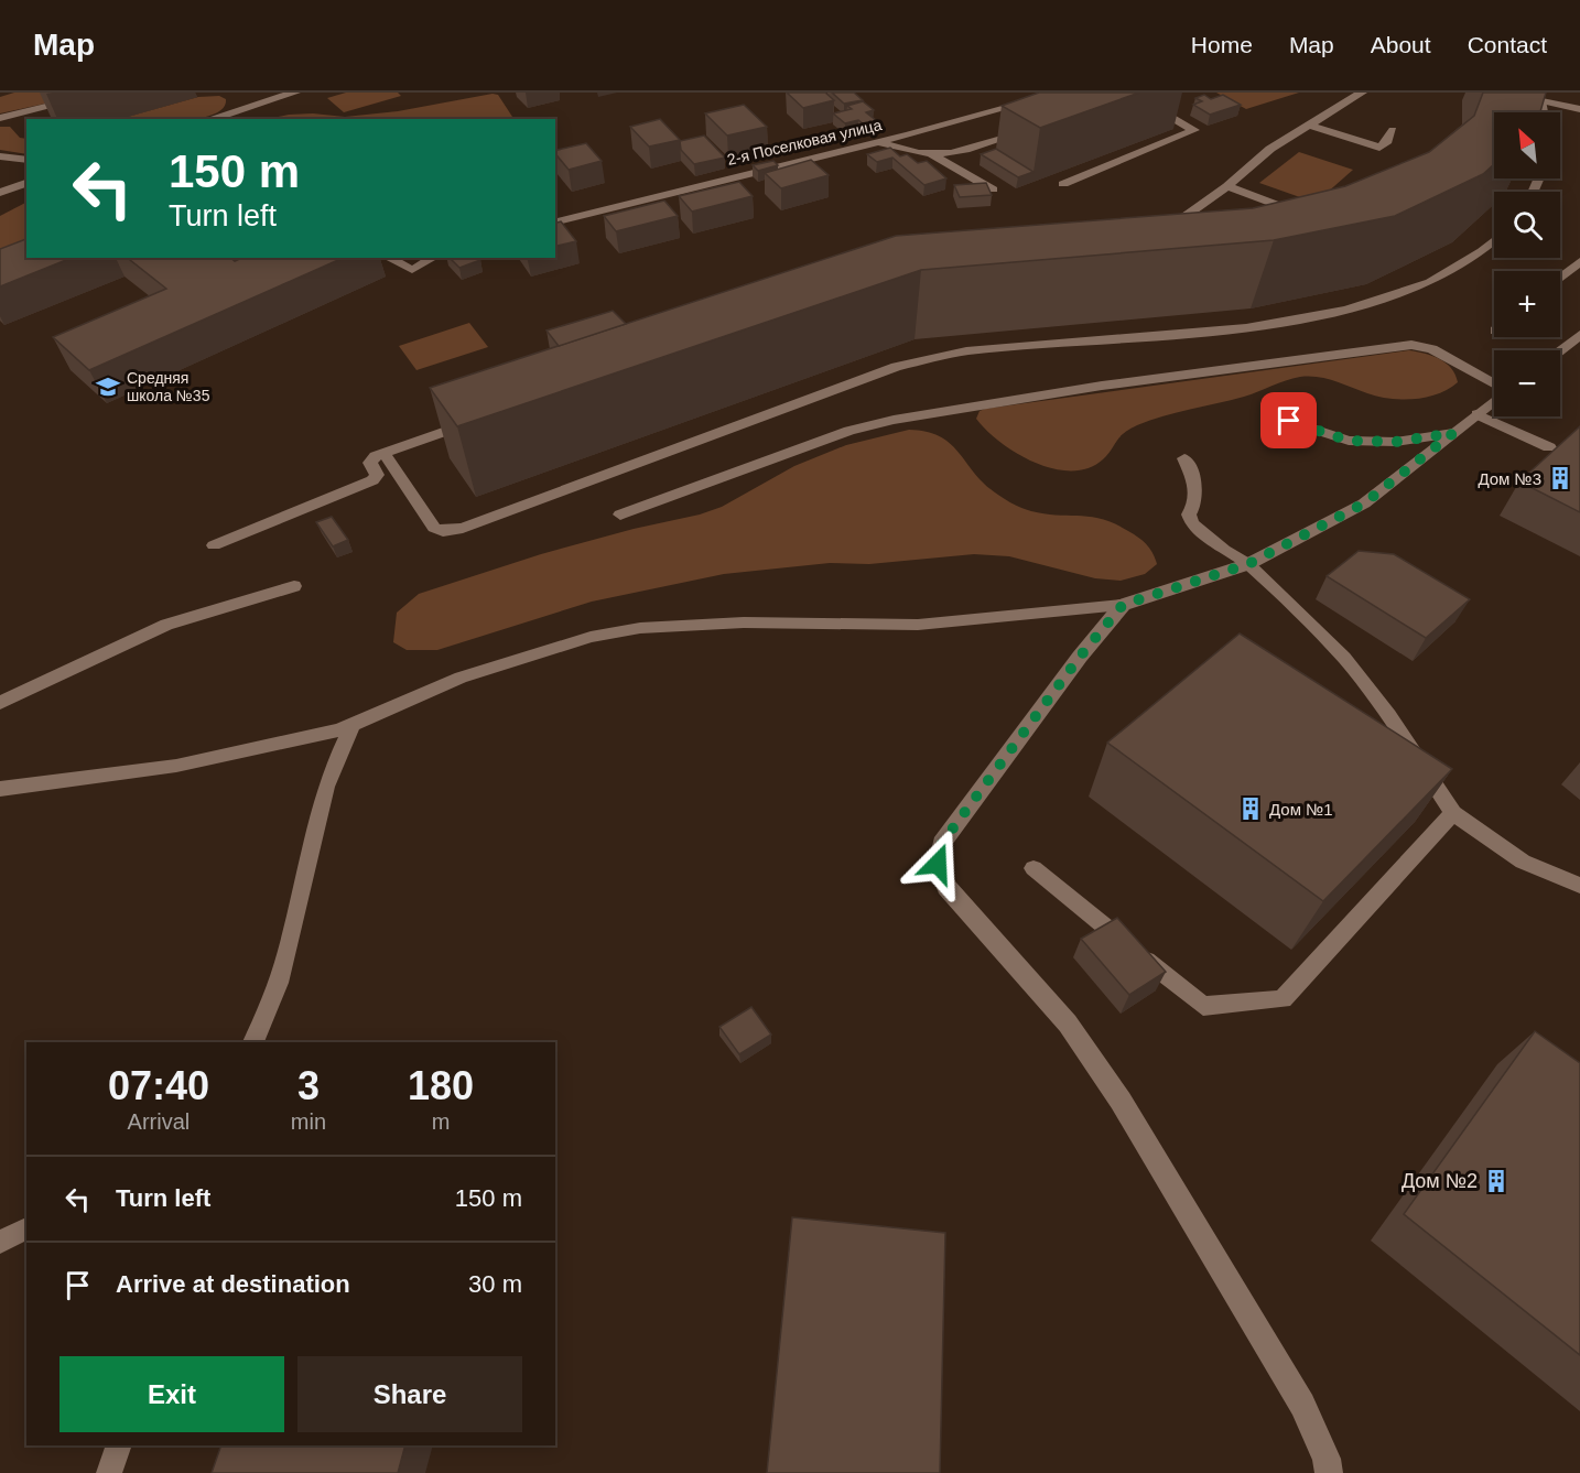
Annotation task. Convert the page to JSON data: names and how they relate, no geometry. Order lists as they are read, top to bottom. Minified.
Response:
{"streets":{"lane":["2-я Поселковая улица"]},"places":{"school or university":["Средняя школа №35"],"building":["Дом №3","Дом №1","Дом №2"]},"north":"top left","page":{"header":"Map","nav":["Home","Map","About","Contact"],"map_buttons":["+","−"],"turn":["150 m","Turn left"],"eta":["07:40","Arrival","3","min","180","m"],"list":[{"name":"Turn left","value":"150 m"},{"name":"Arrive at destination","value":"30 m"}],"buttons":["Exit","Share"]}}
